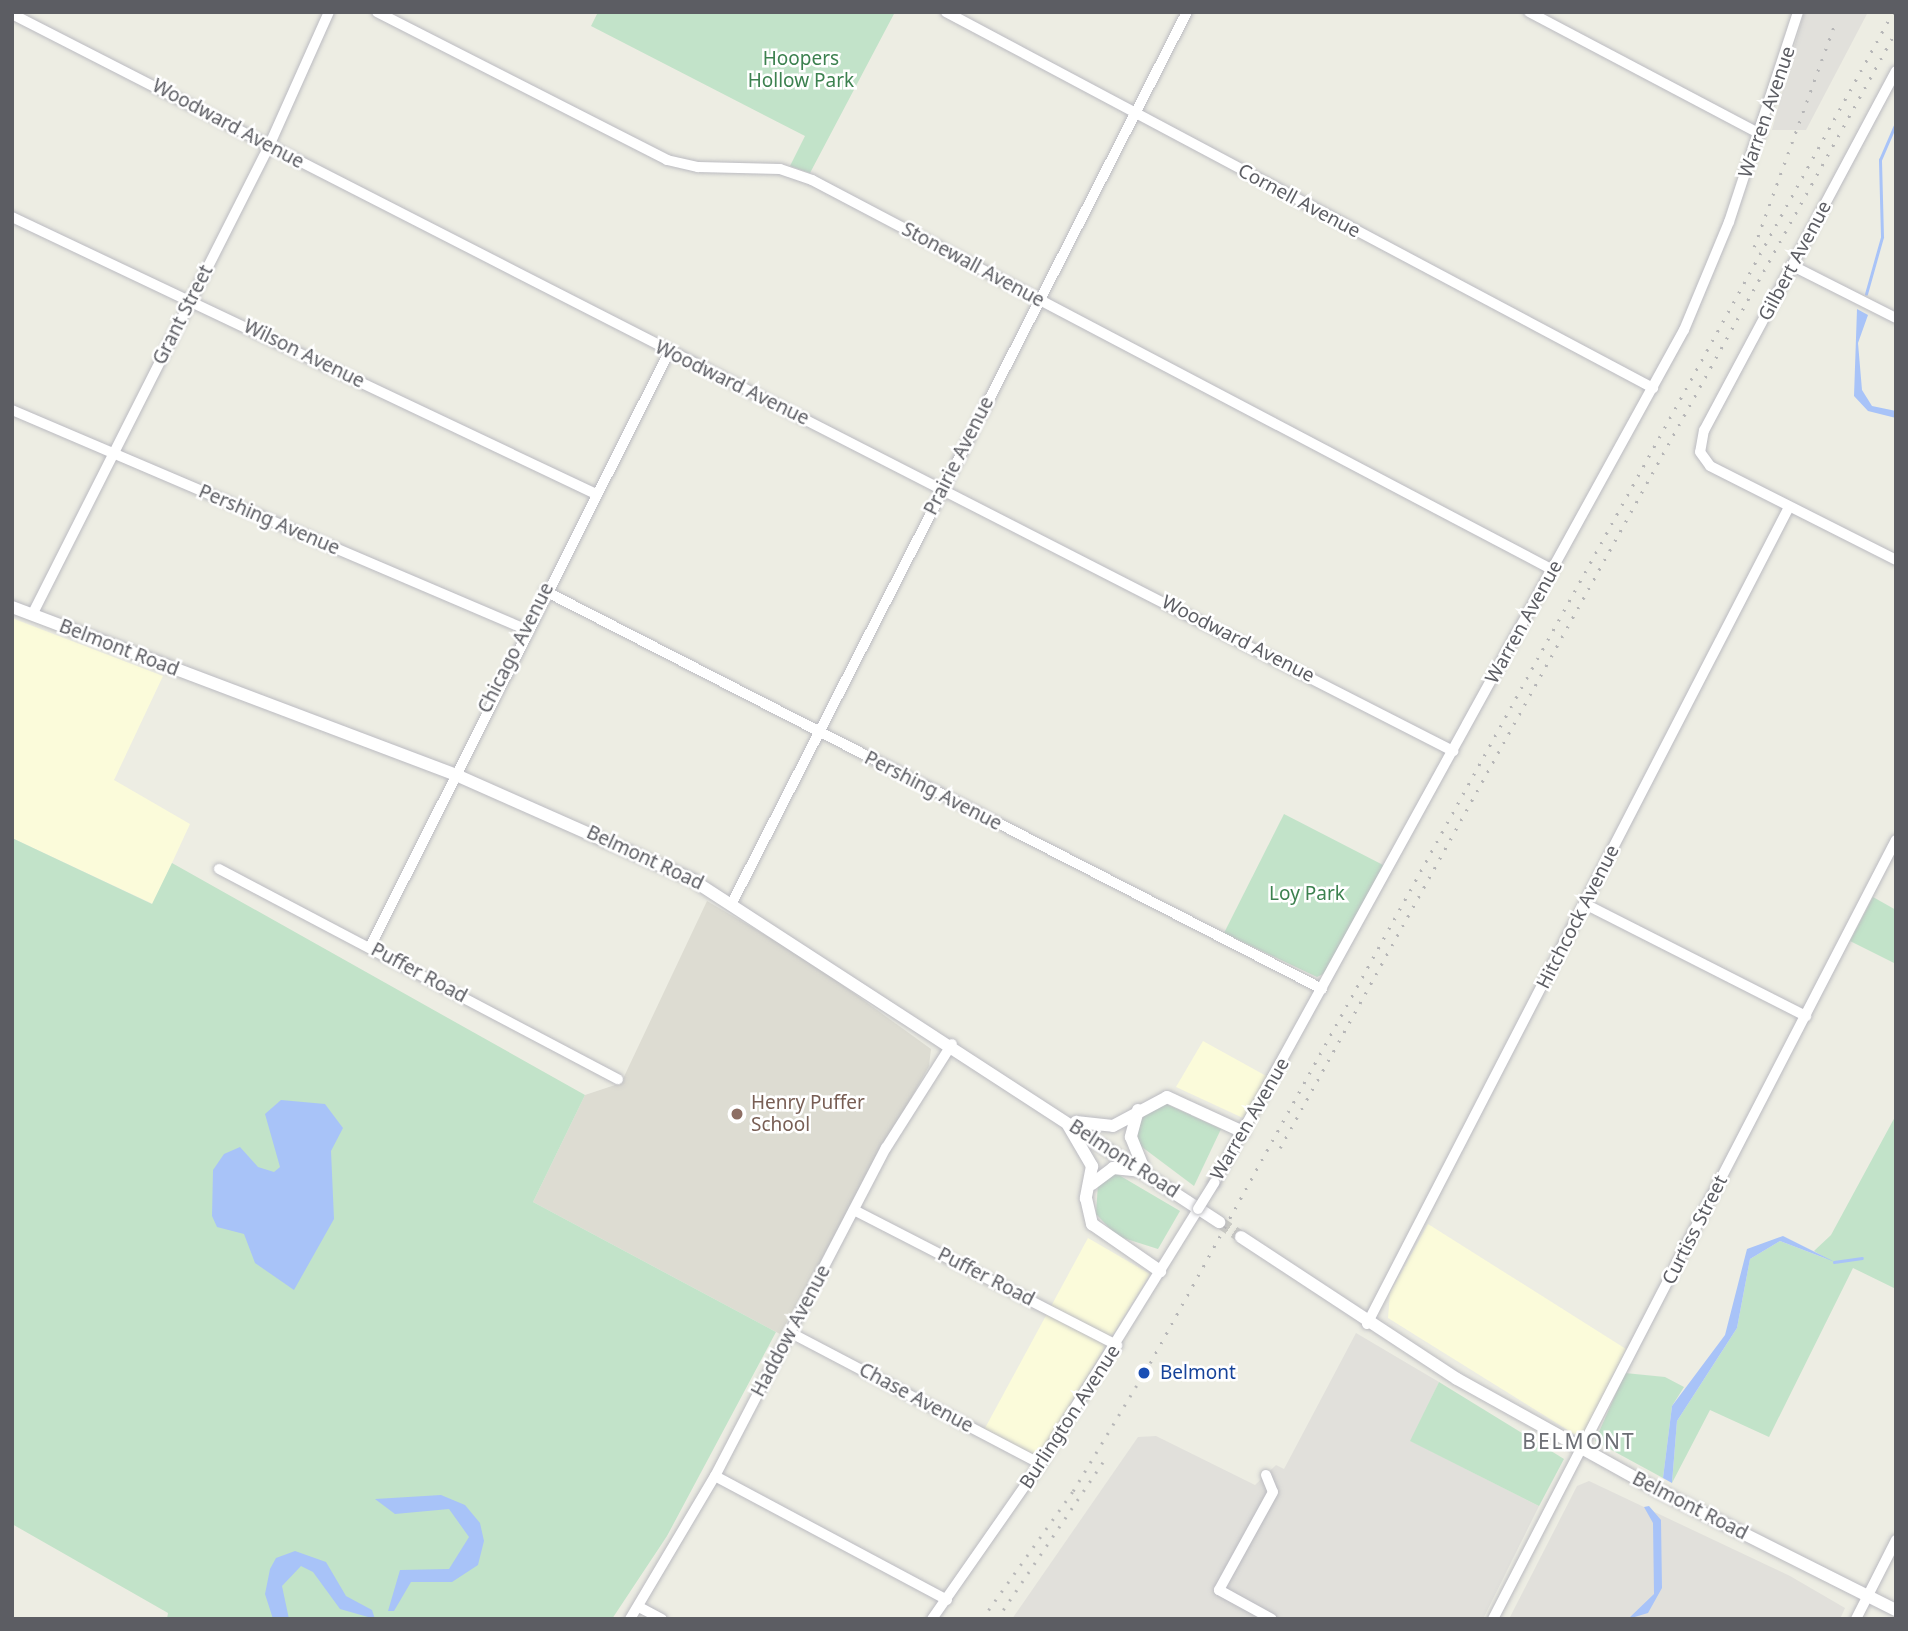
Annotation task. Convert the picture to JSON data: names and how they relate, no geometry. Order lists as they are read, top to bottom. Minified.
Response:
{"streets":{"main road":["Belmont Road"],"street":["Warren Avenue","Woodward Avenue","Cornell Avenue","Gilbert Avenue","Stonewall Avenue","Grant Street","Wilson Avenue","Prairie Avenue","Pershing Avenue","Chicago Avenue","Hitchcock Avenue","Puffer Road","Curtiss Street","Haddow Avenue","Chase Avenue","Burlington Avenue"]},"crossings":[["Warren Avenue","Woodward Avenue"],["Warren Avenue","Cornell Avenue"],["Warren Avenue","Stonewall Avenue"],["Warren Avenue","Pershing Avenue"],["Warren Avenue","Burlington Avenue"],["Woodward Avenue","Grant Street"],["Woodward Avenue","Prairie Avenue"],["Woodward Avenue","Chicago Avenue"],["Cornell Avenue","Prairie Avenue"],["Gilbert Avenue","Hitchcock Avenue"],["Stonewall Avenue","Prairie Avenue"],["Grant Street","Wilson Avenue"],["Grant Street","Pershing Avenue"],["Grant Street","Belmont Road"],["Wilson Avenue","Chicago Avenue"],["Prairie Avenue","Pershing Avenue"],["Prairie Avenue","Belmont Road"],["Pershing Avenue","Chicago Avenue"],["Belmont Road","Chicago Avenue"],["Belmont Road","Hitchcock Avenue"],["Belmont Road","Curtiss Street"],["Belmont Road","Haddow Avenue"],["Chicago Avenue","Puffer Road"],["Puffer Road","Haddow Avenue"],["Puffer Road","Burlington Avenue"],["Haddow Avenue","Chase Avenue"],["Chase Avenue","Burlington Avenue"]],"districts":["BELMONT"],"parks":["Hoopers Hollow Park","Loy Park"],"places":["Henry Puffer School","Belmont"]}
